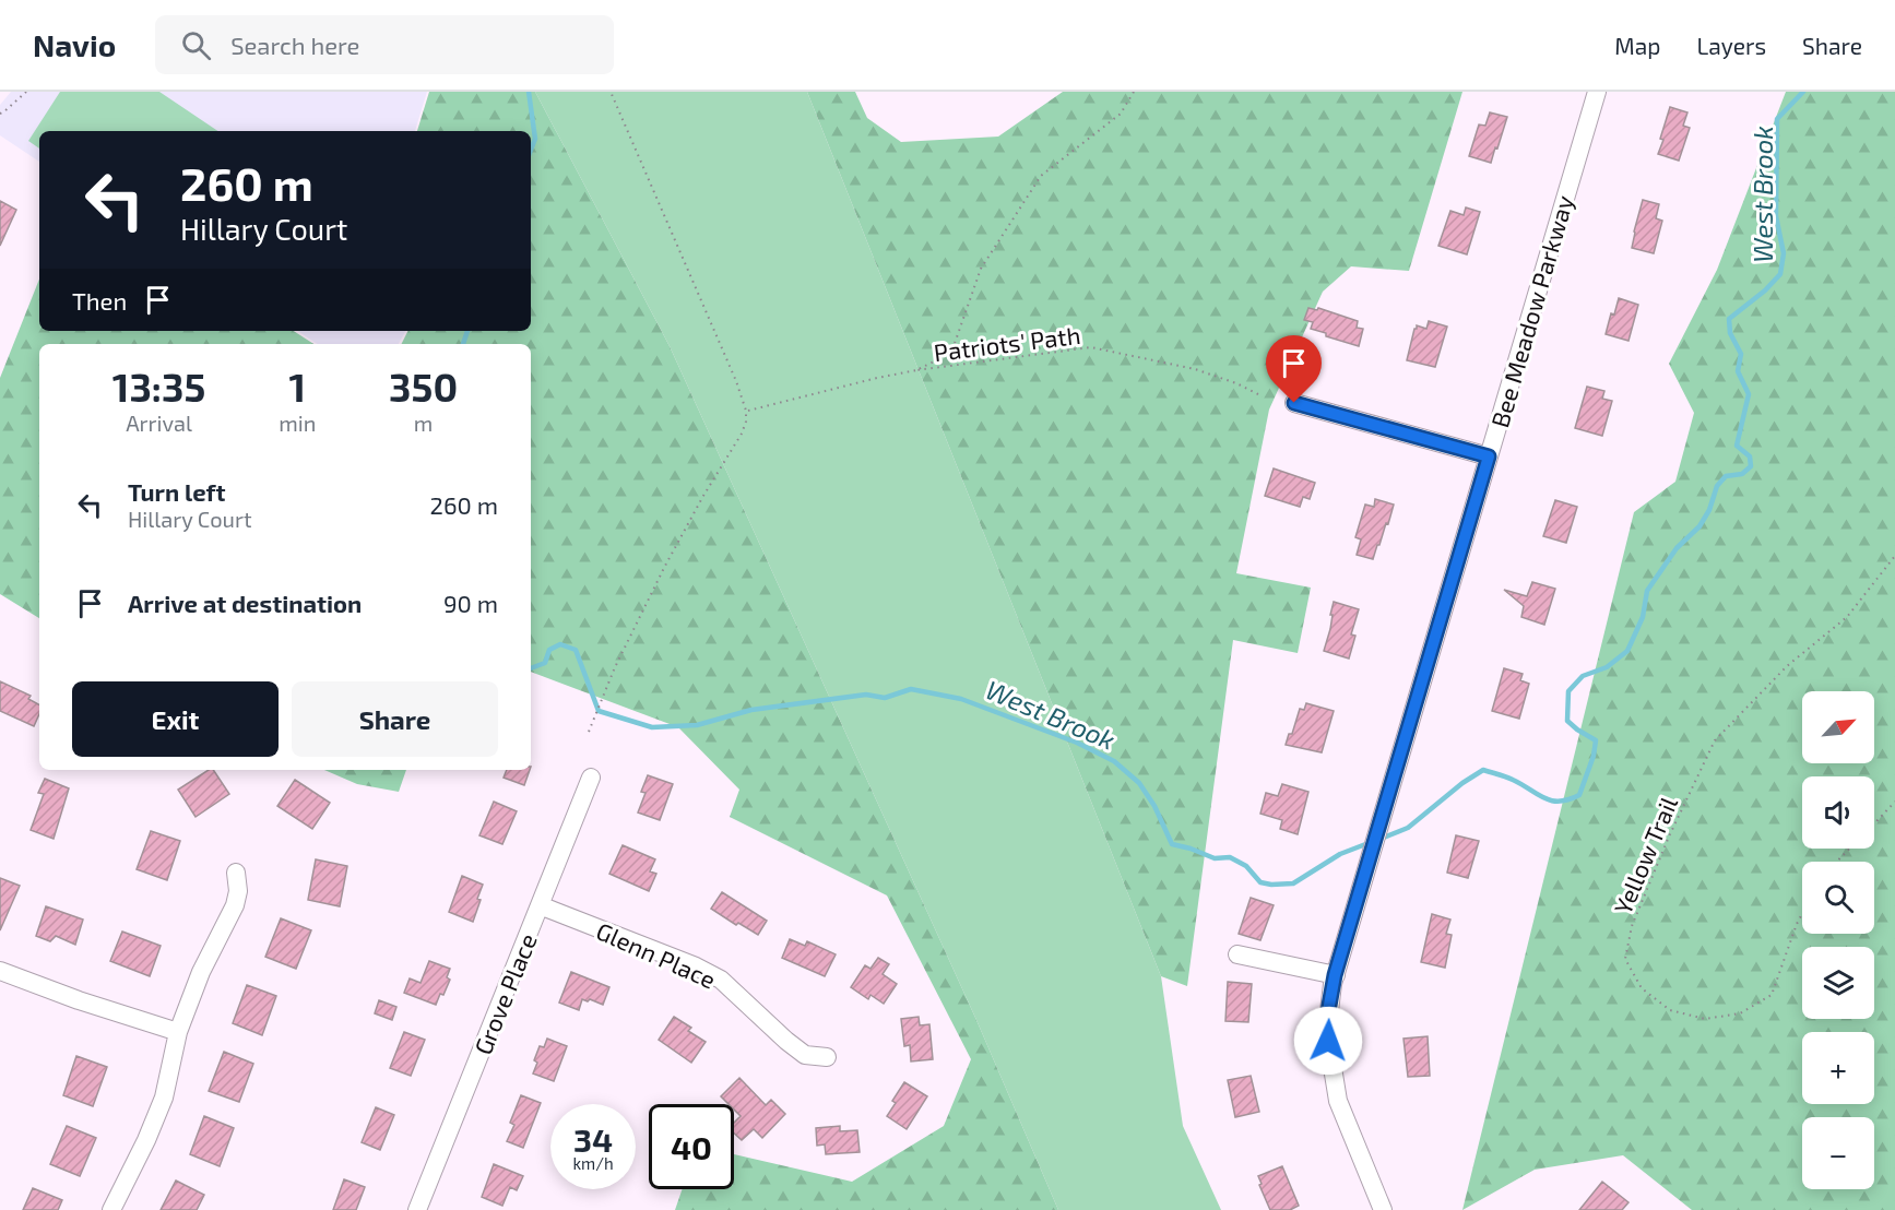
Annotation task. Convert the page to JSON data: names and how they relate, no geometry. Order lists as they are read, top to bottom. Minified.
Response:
{"streets":{"street":["Bee Meadow Parkway","Glenn Place","Grove Place"],"path":["Patriots' Path","Yellow Trail"]},"crossings":[["Glenn Place","Grove Place"]],"water":["West Brook"],"north":"top right","page":{"header":"Navio","search":"Search here","nav":["Map","Layers","Share"],"turn":["260 m","Hillary Court"],"then":"Then","eta":["13:35","Arrival","1","min","350","m"],"list":[{"name":"Turn left","note":"Hillary Court","value":"260 m"},{"name":"Arrive at destination","value":"90 m"}],"buttons":["Exit","Share"],"map_buttons":["+","−"],"speed":"34 km/h","limit":"40"}}
